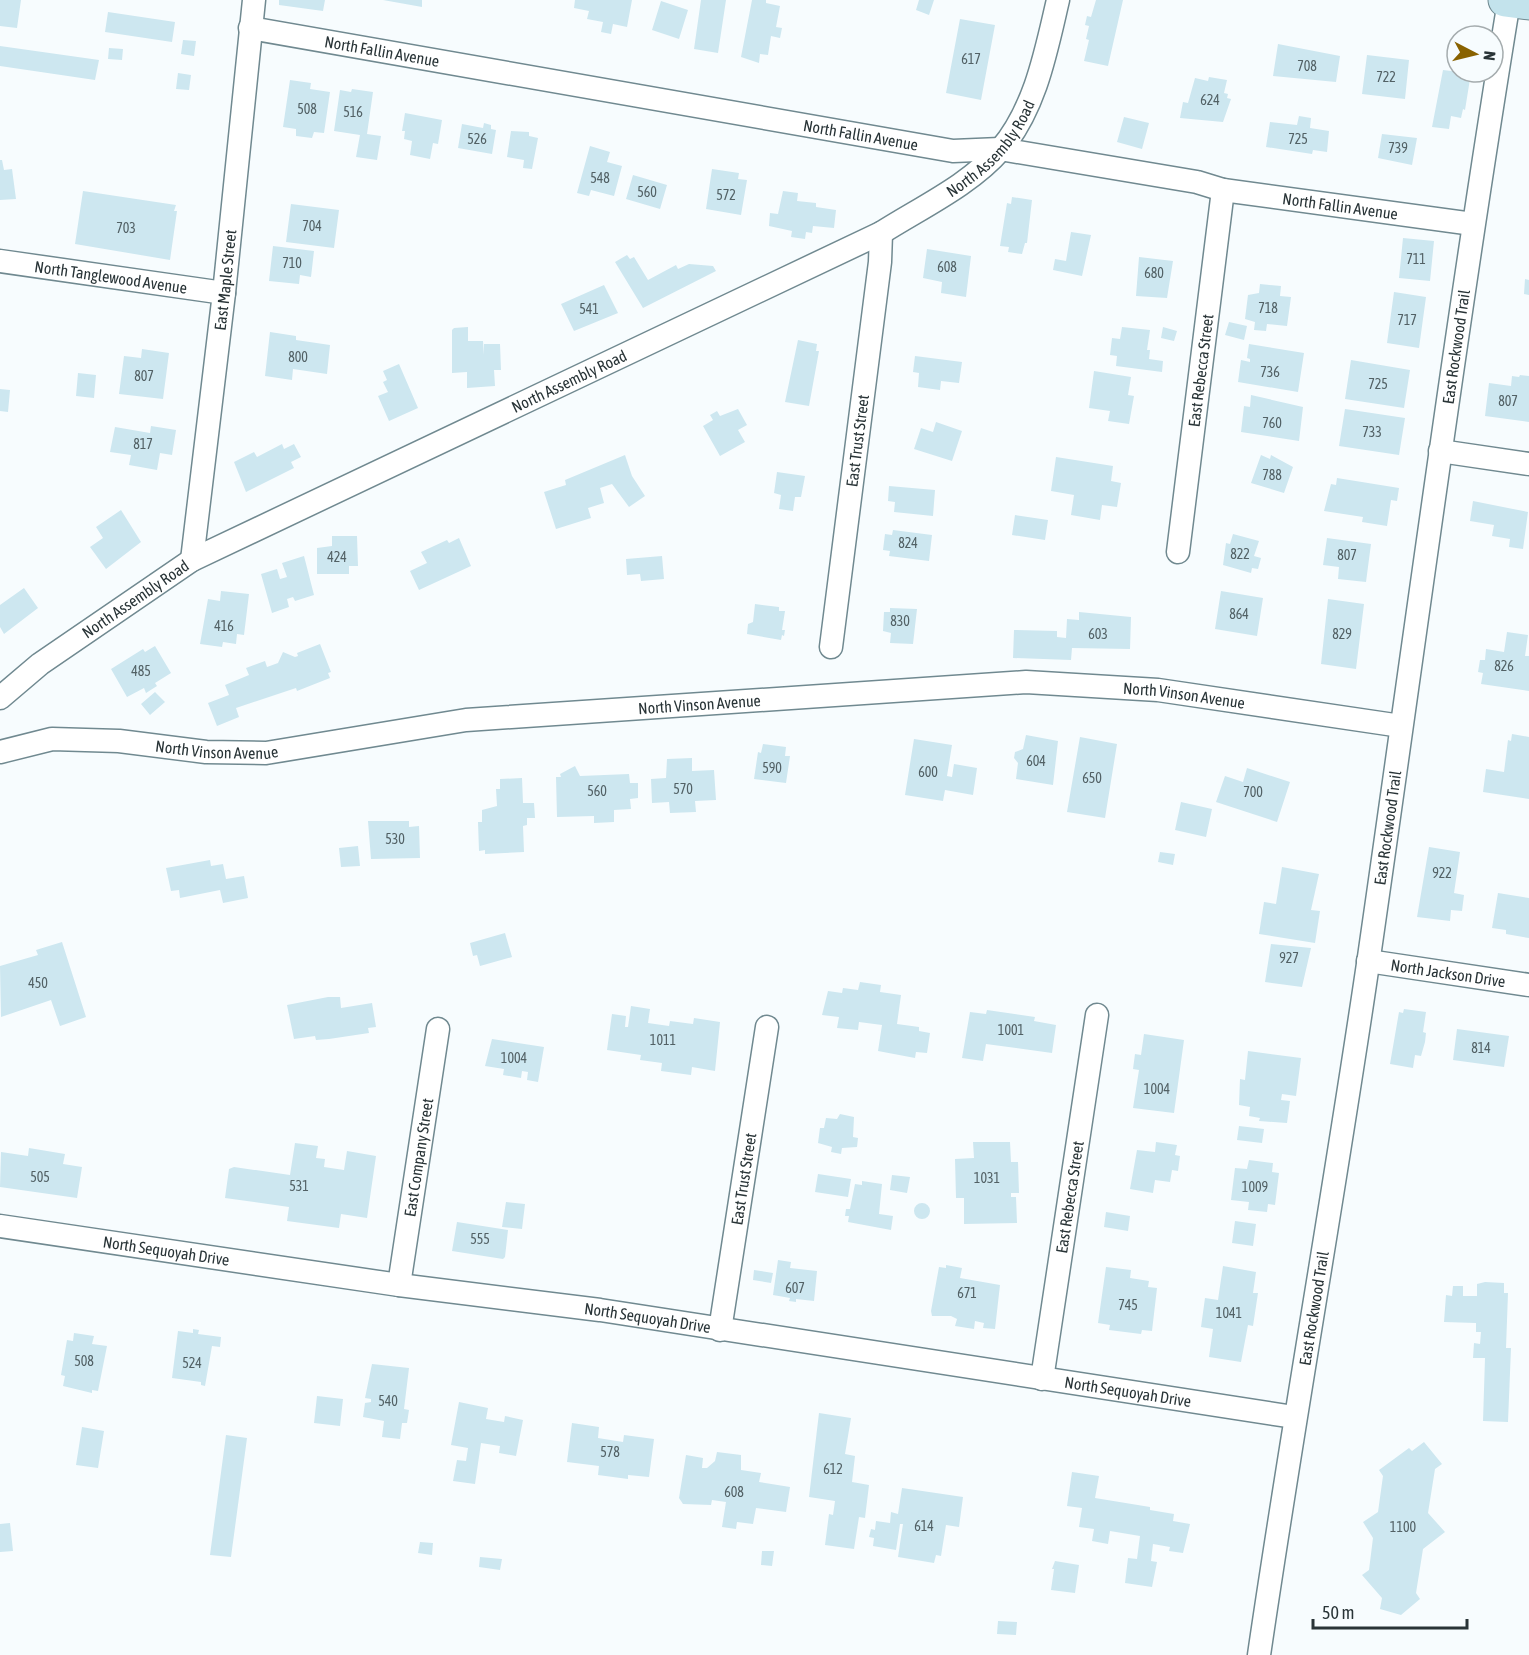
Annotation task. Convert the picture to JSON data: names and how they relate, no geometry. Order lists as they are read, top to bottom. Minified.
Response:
{"streets":{"street":["North Fallin Avenue","North Assembly Road","North Tanglewood Avenue","East Maple Street","East Rockwood Trail","East Rebecca Street","East Trust Street","North Vinson Avenue","North Jackson Drive","East Company Street","North Sequoyah Drive"]},"crossings":[["North Fallin Avenue","North Assembly Road"],["North Fallin Avenue","East Maple Street"],["North Fallin Avenue","East Rockwood Trail"],["North Fallin Avenue","East Rebecca Street"],["North Assembly Road","East Maple Street"],["North Assembly Road","East Trust Street"],["North Tanglewood Avenue","East Maple Street"],["East Rockwood Trail","North Vinson Avenue"],["East Rockwood Trail","North Jackson Drive"],["East Rockwood Trail","North Sequoyah Drive"],["East Rebecca Street","North Sequoyah Drive"],["East Trust Street","North Sequoyah Drive"],["East Company Street","North Sequoyah Drive"]],"house_numbers":["617","708","722","624","508","516","526","725","739","548","560","572","704","703","711","710","608","680","718","541","717","800","736","807","725","807","760","733","817","788","824","822","807","424","864","830","416","603","829","826","485","604","590","600","650","570","560","700","530","922","927","450","1001","1011","814","1004","1004","505","1031","531","1009","555","607","671","745","1041","508","524","540","578","612","608","614","1100"],"scale_bar":"50 m","north":"right"}
